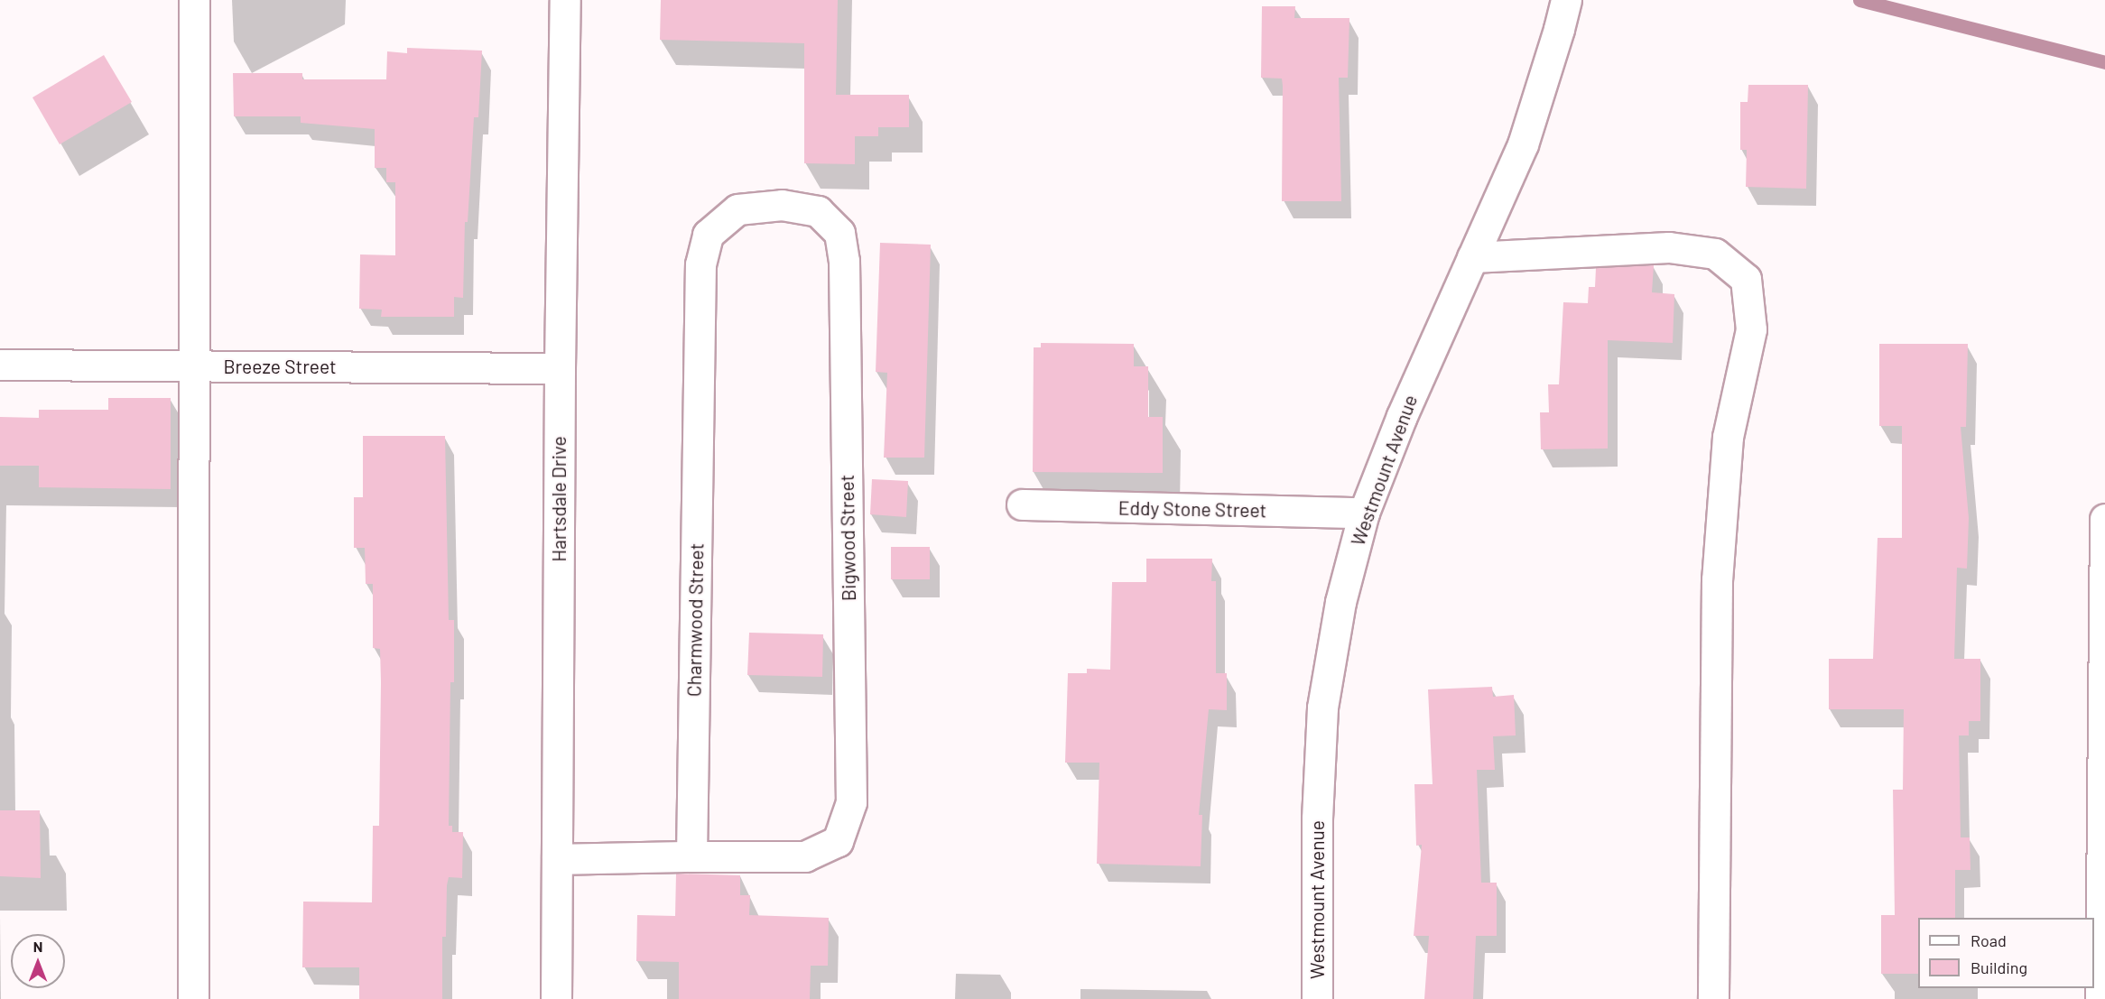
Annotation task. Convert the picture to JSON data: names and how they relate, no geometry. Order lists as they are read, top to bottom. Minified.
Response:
{"streets":{"street":["Breeze Street","Westmount Avenue","Hartsdale Drive","Eddy Stone Street","Bigwood Street","Charmwood Street"]},"crossings":[["Breeze Street","Hartsdale Drive"],["Westmount Avenue","Eddy Stone Street"],["Bigwood Street","Charmwood Street"]],"legend":["Road","Building"],"north":"top"}
